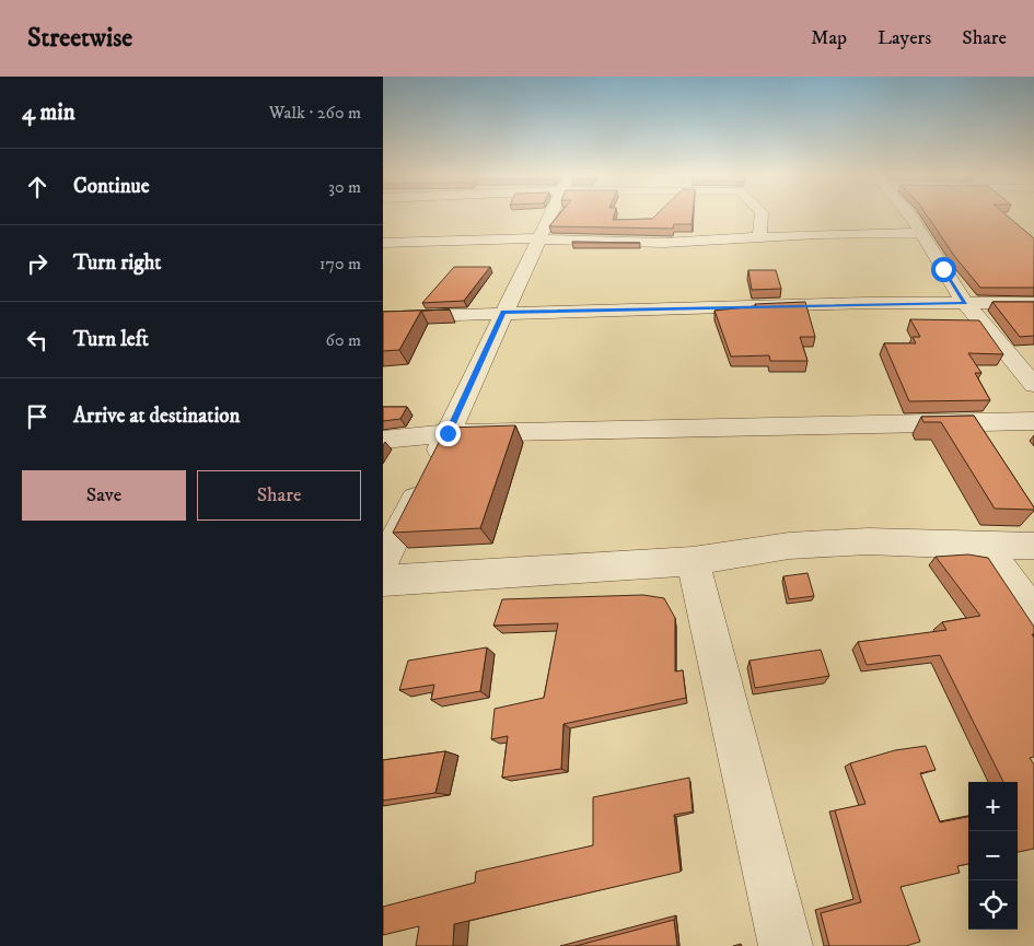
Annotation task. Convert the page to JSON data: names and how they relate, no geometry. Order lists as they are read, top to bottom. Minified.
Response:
{"page":{"header":"Streetwise","nav":["Map","Layers","Share"],"heading":["4 min","Walk · 260 m"],"list":[["Continue","30 m"],["Turn right","170 m"],["Turn left","60 m"],"Arrive at destination"],"buttons":["Save","Share"],"map_buttons":["+","−"]}}
